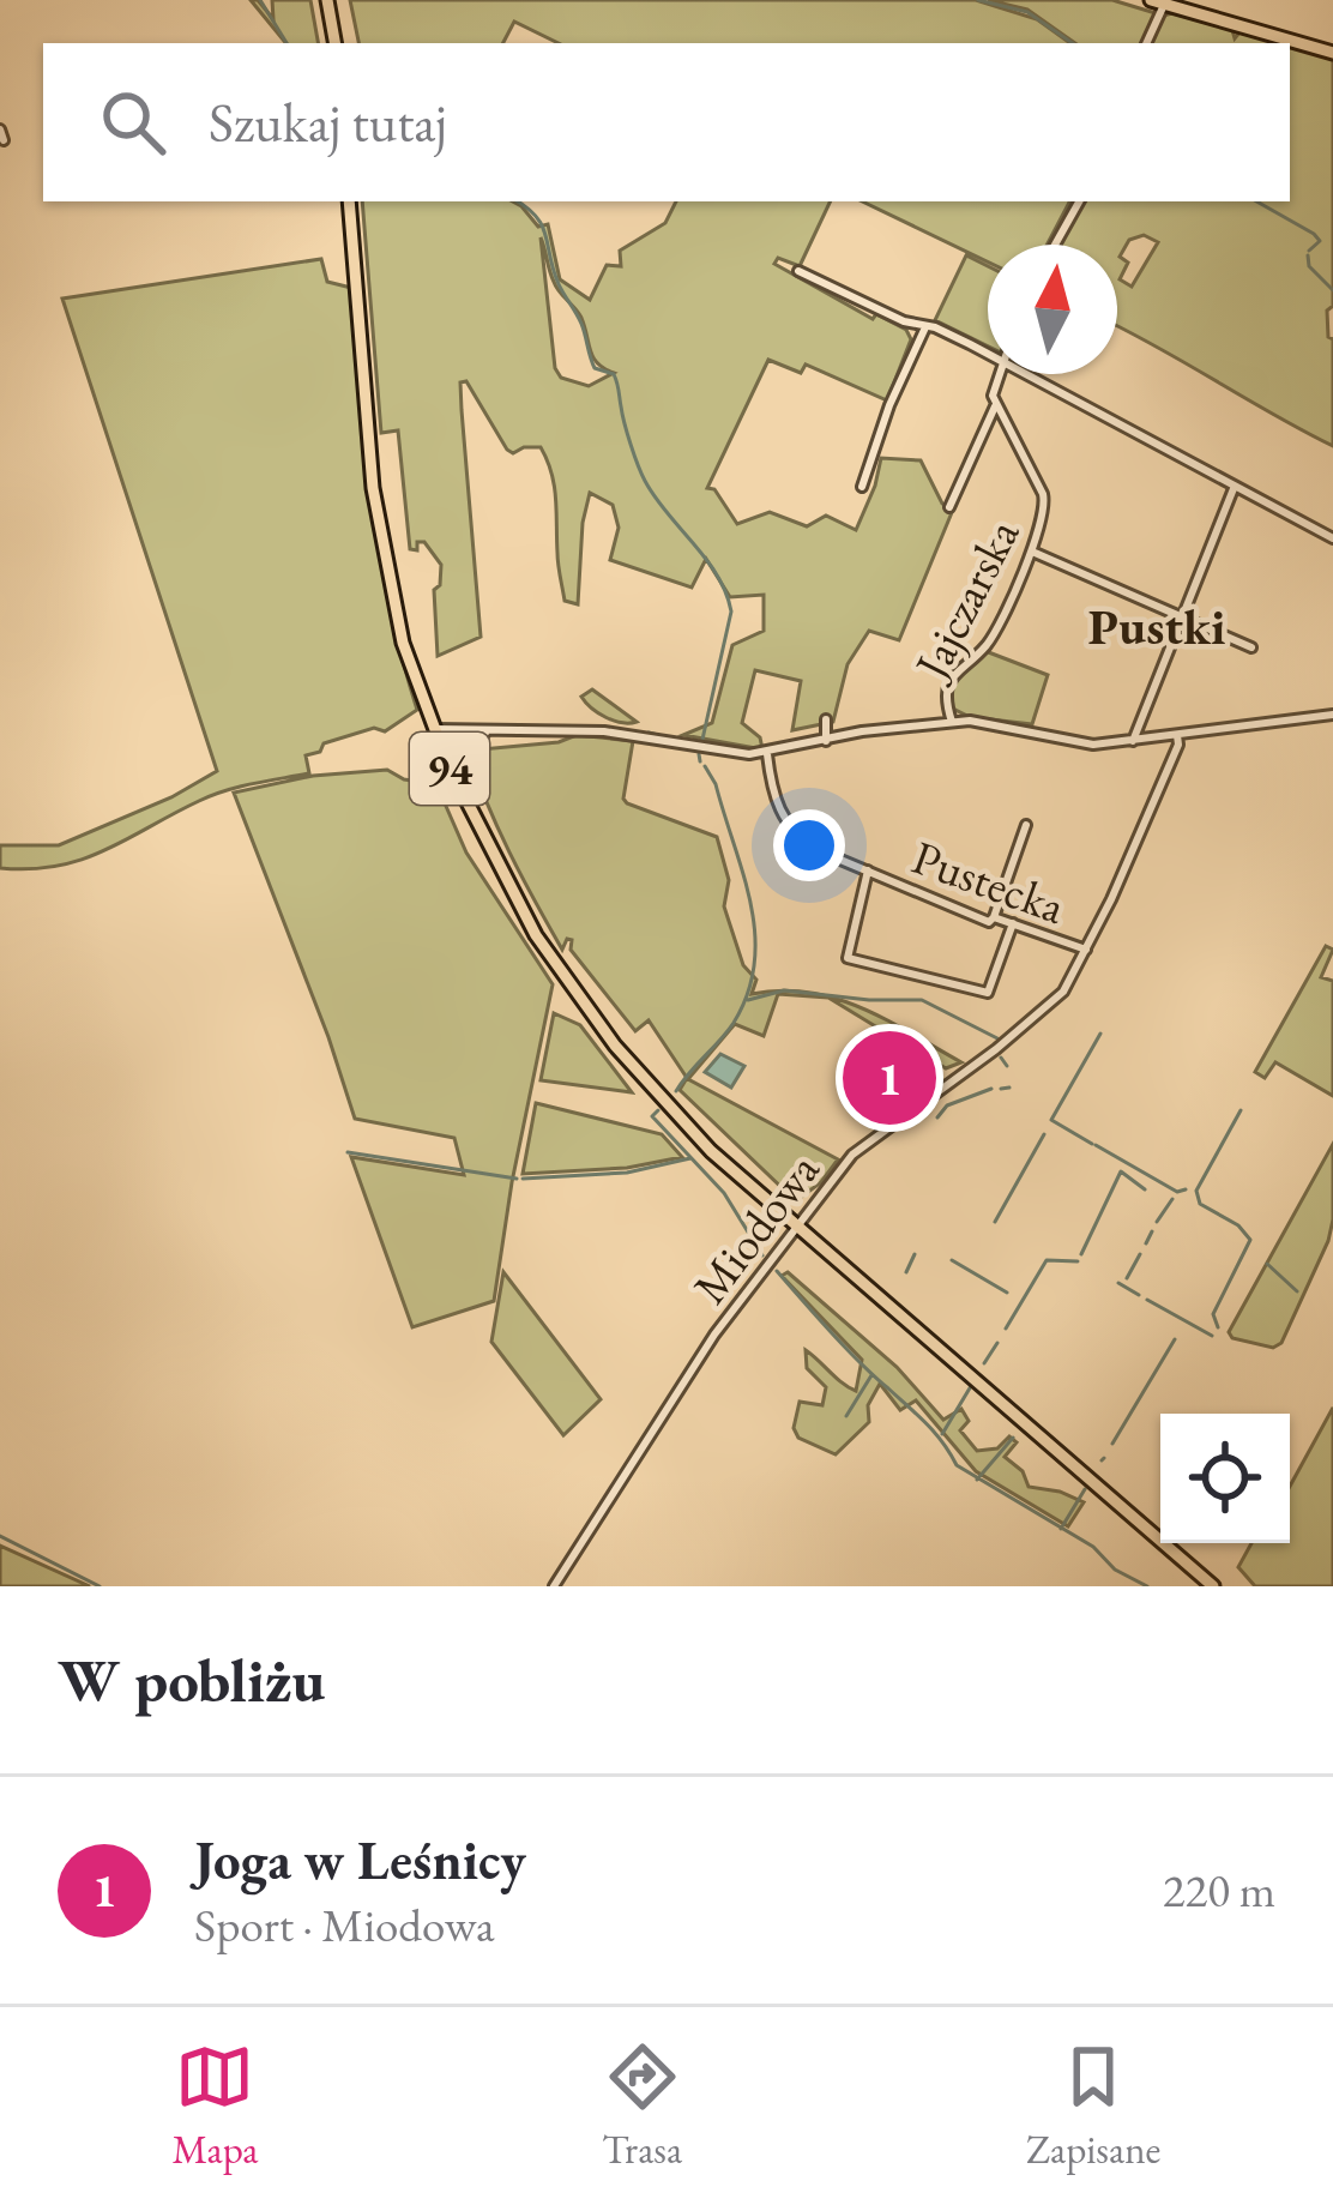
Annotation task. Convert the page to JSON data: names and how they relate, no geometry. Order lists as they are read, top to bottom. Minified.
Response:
{"streets":{"main road":["94"],"street":["Jajczarska","Pustecka","Miodowa"]},"crossings":[["94","Miodowa"],["Pustecka","Miodowa"]],"districts":["Pustki"],"north":"top","page":{"search":"Szukaj tutaj","pins":"1","heading":"W pobliżu","list":[{"mark":"1","name":"Joga w Leśnicy","note":"Sport · Miodowa","value":"220 m"}],"nav":["Mapa","Trasa","Zapisane"]}}
